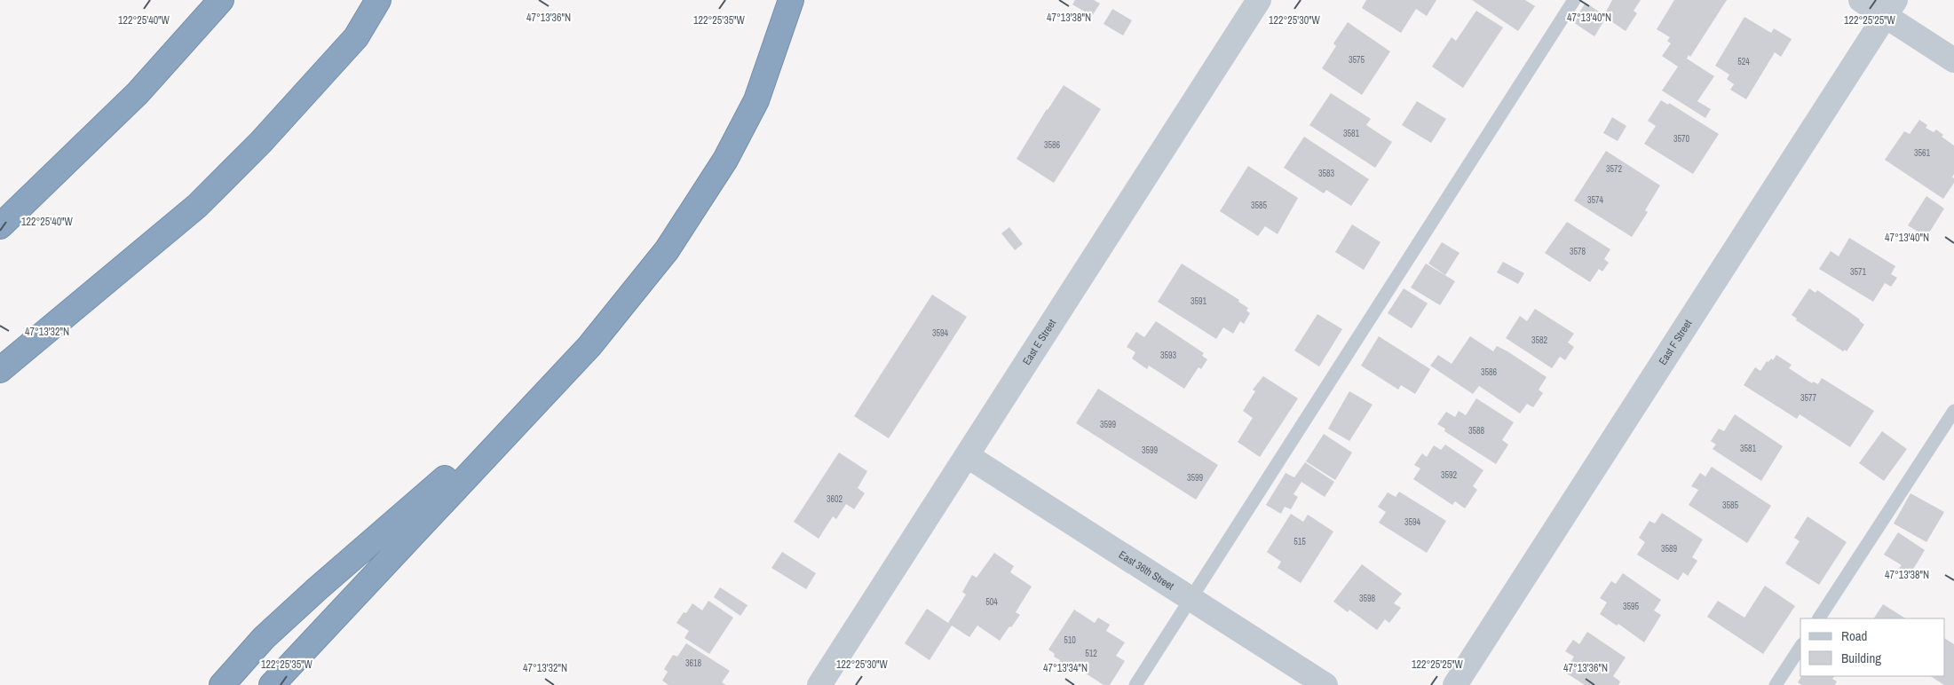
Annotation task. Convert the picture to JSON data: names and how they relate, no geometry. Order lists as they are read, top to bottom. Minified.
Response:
{"streets":{"street":["East E Street","East F Street","East 36th Street"]},"crossings":[["East E Street","East 36th Street"]],"house_numbers":["3575","524","3581","3570","3586","3561","3572","3583","3574","3585","3578","3571","3591","3594","3582","3593","3586","3577","3599","3588","3581","3599","3592","3599","3602","3585","3594","515","3589","3598","504","3595","510","512","3618"],"legend":["Road","Building"],"coordinates":["47°13'36\"N","47°13'38\"N","47°13'40\"N","122°25'40\"W","122°25'35\"W","122°25'30\"W","122°25'25\"W","47°13'32\"N","47°13'34\"N"]}
